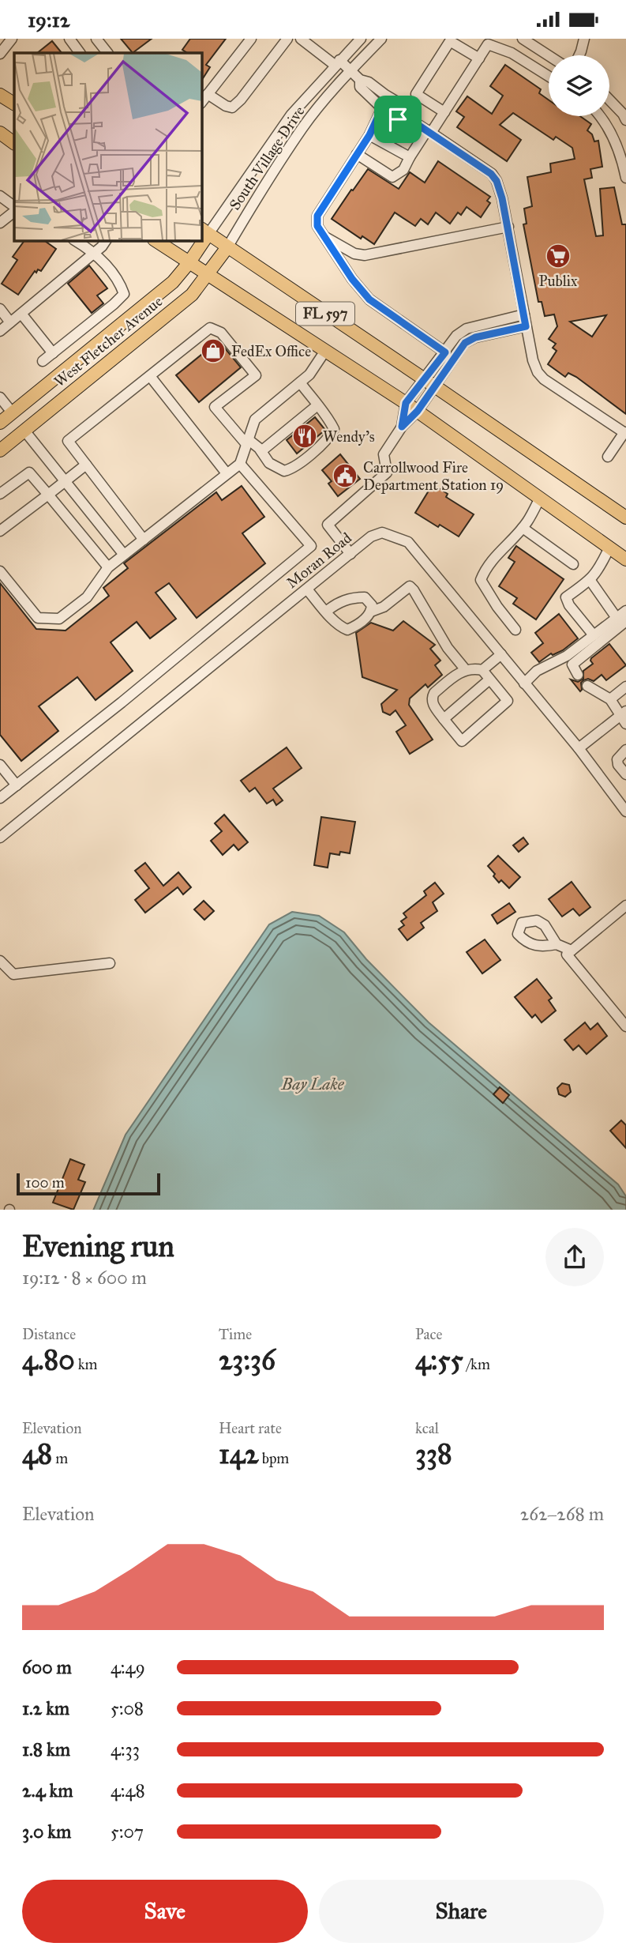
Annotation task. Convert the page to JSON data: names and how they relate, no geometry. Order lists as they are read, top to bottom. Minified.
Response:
{"streets":{"main road":["FL 597","West Fletcher Avenue"],"street":["South Village Drive","Moran Road"]},"crossings":[["South Village Drive","FL 597"],["South Village Drive","West Fletcher Avenue"],["FL 597","West Fletcher Avenue"]],"water":["Bay Lake"],"places":{"supermarket":["Publix"],"shop":["FedEx Office"],"restaurant":["Wendy's"],"public building":["Carrollwood Fire Department Station 19"]},"scale_bar":"100 m","page":{"status":"19:12","scale":"100 m","heading":["Evening run","19:12 · 8 × 600 m"],"stats":[["Distance","4.80 km"],["Time","23:36"],["Pace","4:55 /km"],["Elevation","48 m"],["Heart rate","142 bpm"],["kcal","338"]],"chart":["Elevation","262–268 m"],"list":[{"name":"600 m","note":"4:49"},{"name":"1.2 km","note":"5:08"},{"name":"1.8 km","note":"4:33"},{"name":"2.4 km","note":"4:48"},{"name":"3.0 km","note":"5:07"}],"buttons":["Save","Share"]}}
